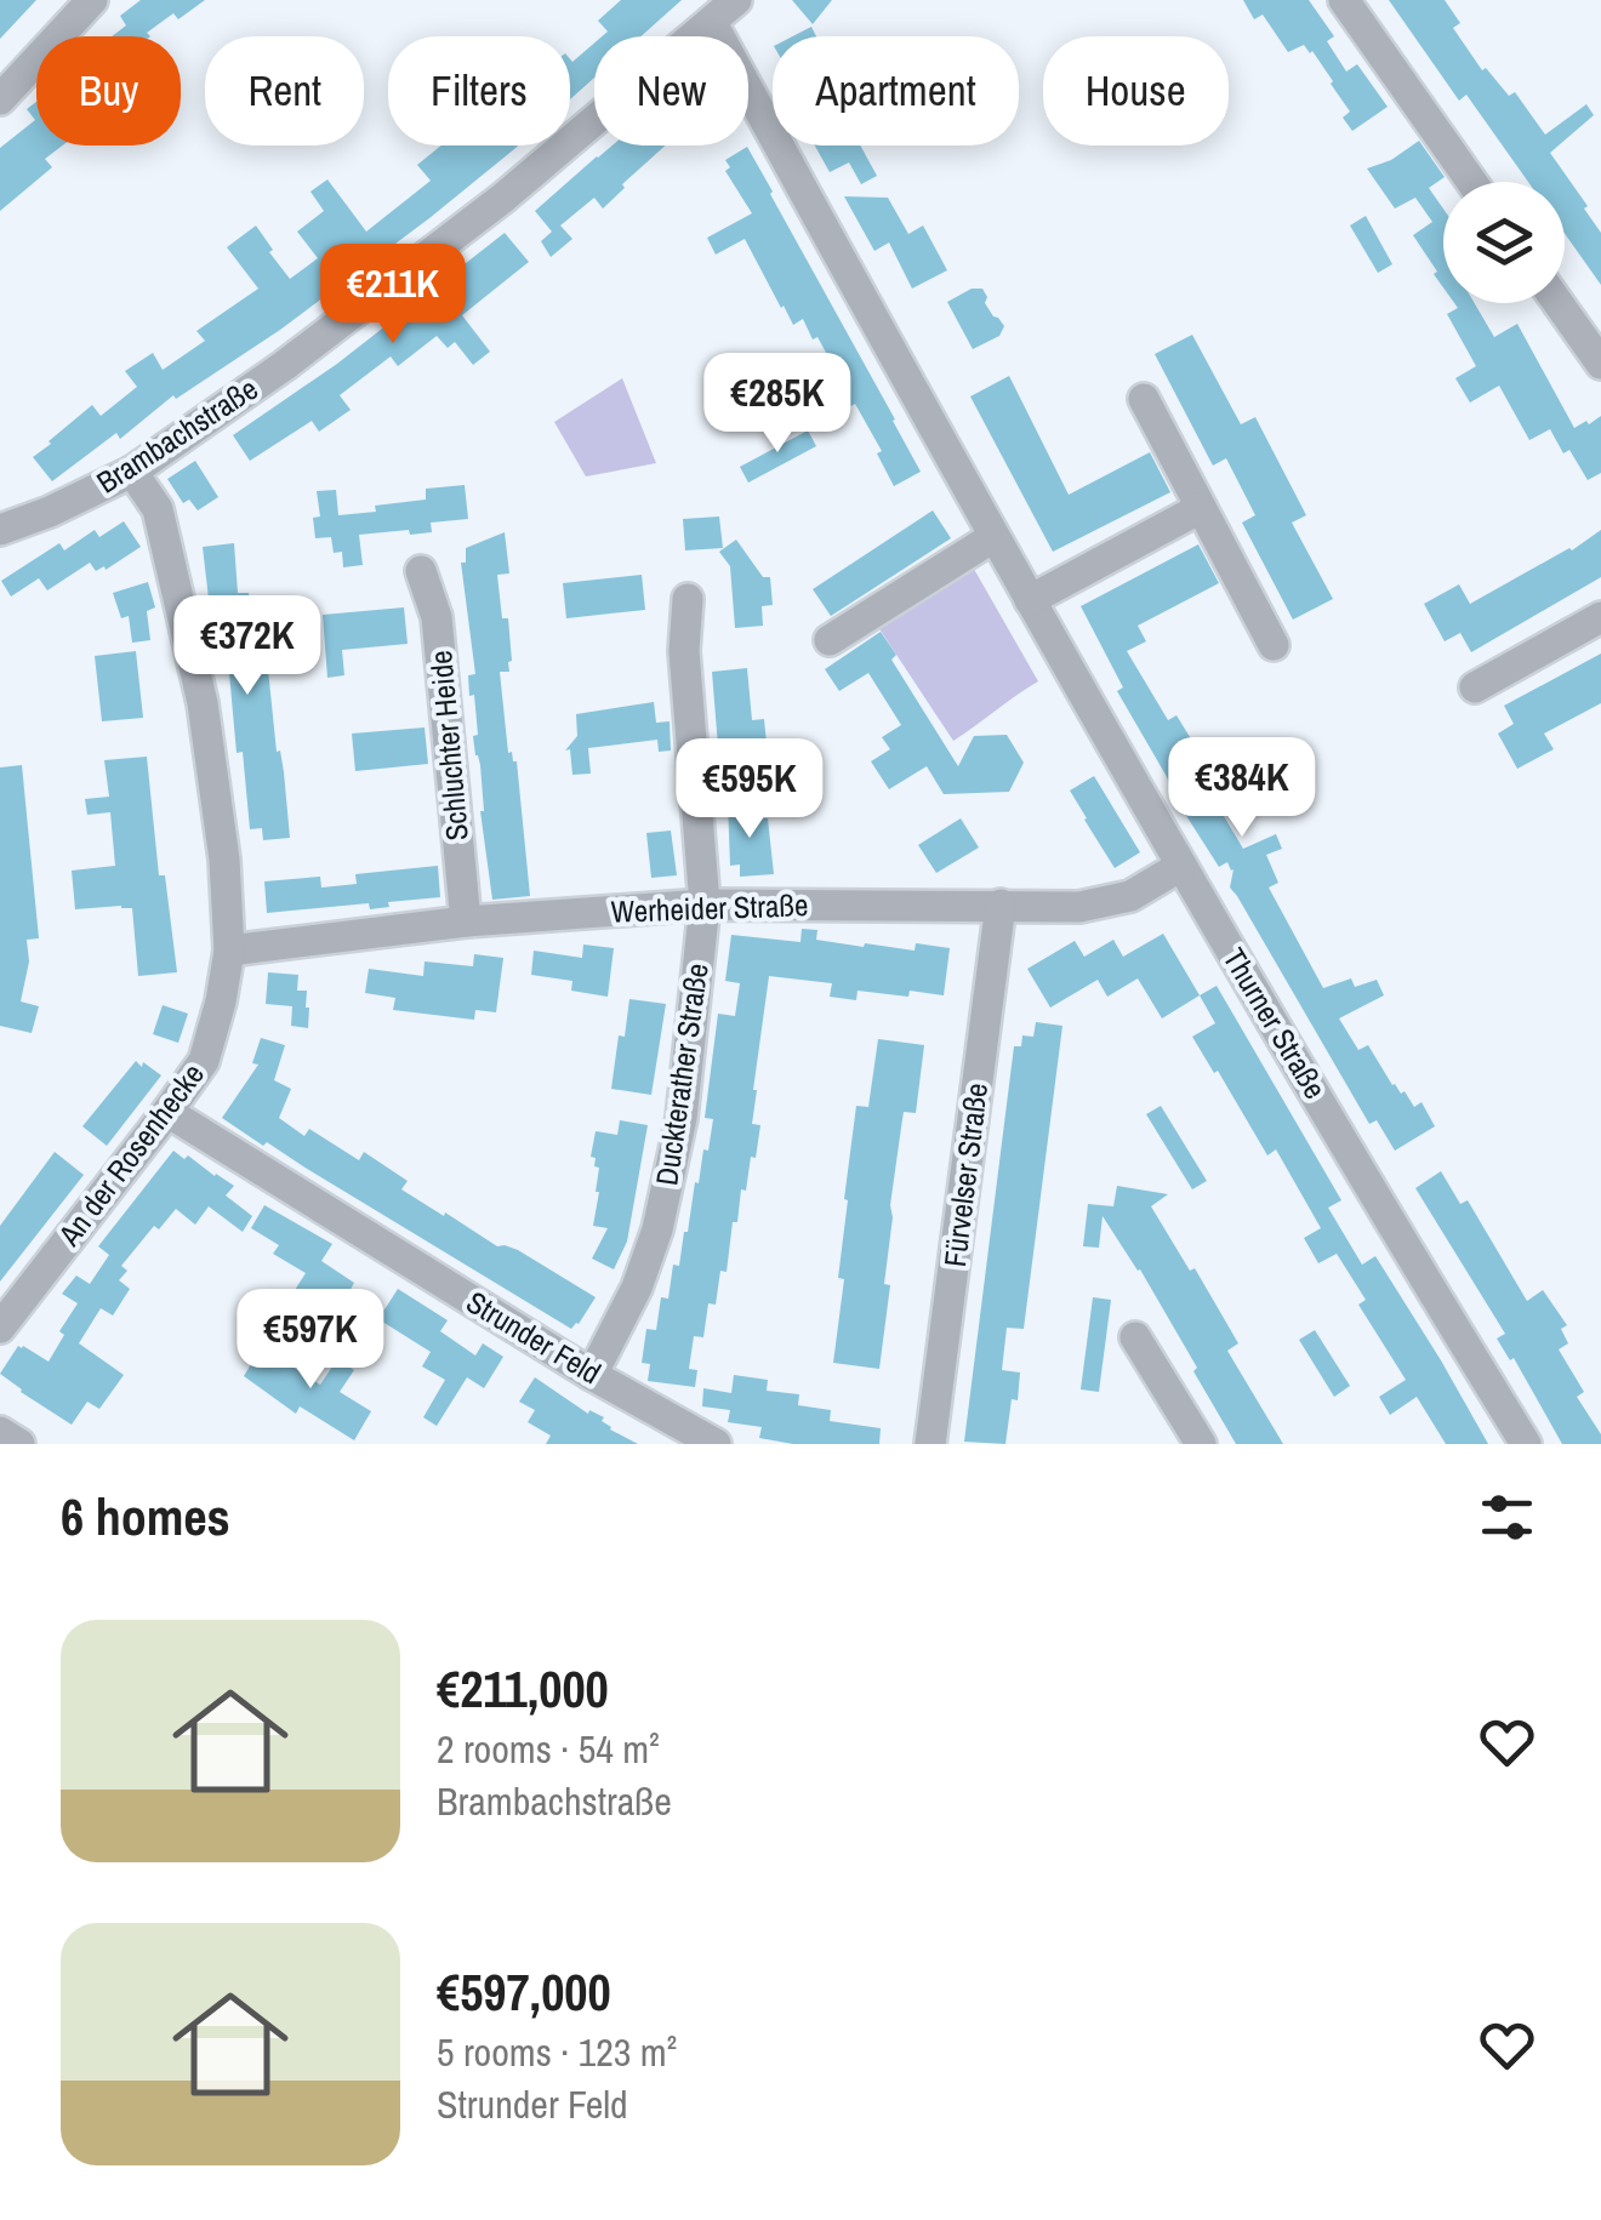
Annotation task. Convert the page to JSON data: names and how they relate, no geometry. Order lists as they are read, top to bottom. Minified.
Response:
{"streets":{"street":["Brambachstraße","Schluchter Heide","Werheider Straße","Thurner Straße","Duckterather Straße","An der Rosenhecke","Fürvelser Straße","Strunder Feld"]},"crossings":[["Brambachstraße","Thurner Straße"],["Brambachstraße","An der Rosenhecke"],["Schluchter Heide","Werheider Straße"],["Werheider Straße","Thurner Straße"],["Werheider Straße","Duckterather Straße"],["Werheider Straße","An der Rosenhecke"],["Werheider Straße","Fürvelser Straße"],["Duckterather Straße","Strunder Feld"],["An der Rosenhecke","Strunder Feld"]],"page":{"chip":["Buy","Rent","Filters","New","Apartment","House"],"price":["€211K","€285K","€372K","€384K","€595K","€597K"],"heading":"6 homes","list":[{"name":"€211,000","note":"2 rooms · 54 m² · Brambachstraße"},{"name":"€597,000","note":"5 rooms · 123 m² · Strunder Feld"}]}}
